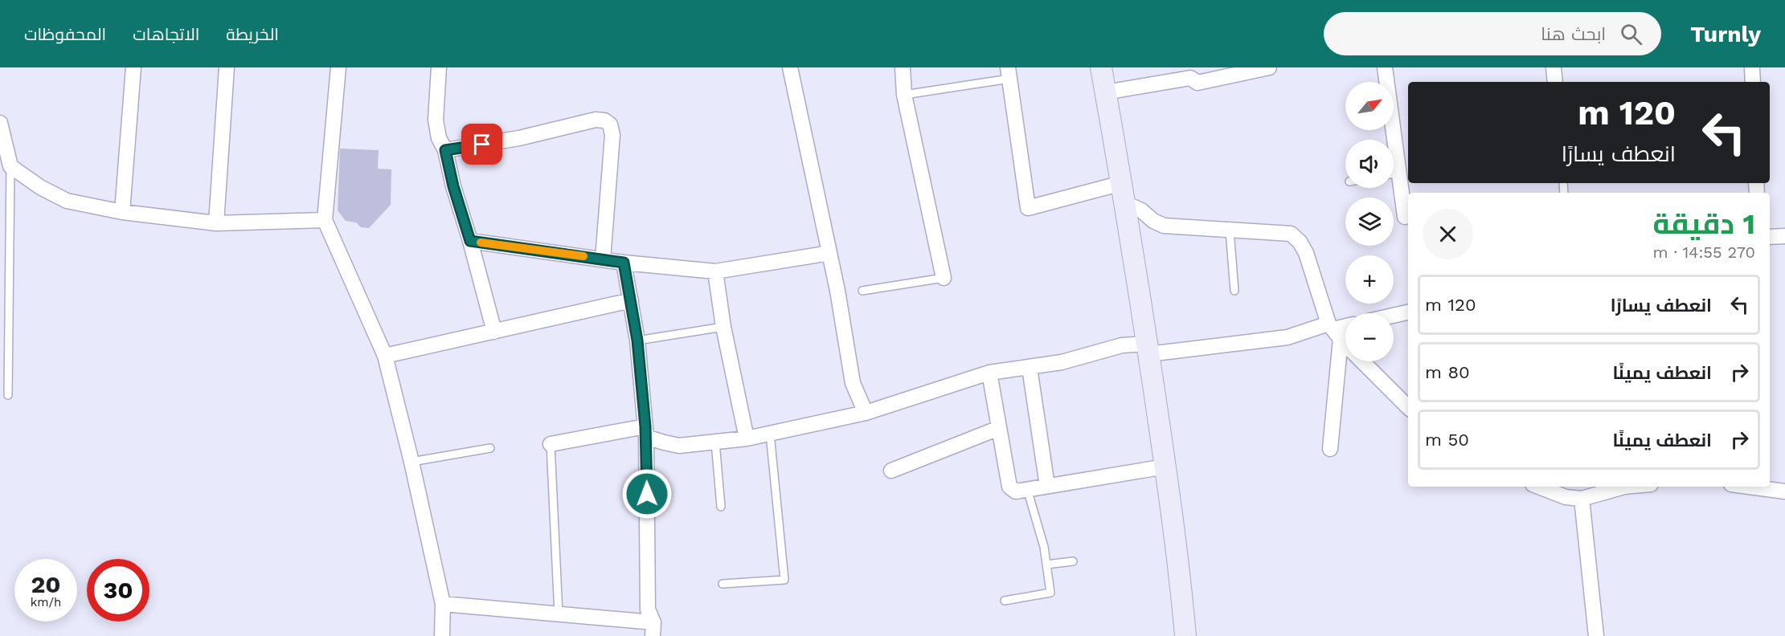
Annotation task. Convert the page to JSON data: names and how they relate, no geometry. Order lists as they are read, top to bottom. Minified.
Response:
{"north":"top right","page":{"header":"Turnly","search":"ابحث هنا","nav":["الخريطة","الاتجاهات","المحفوظات"],"map_buttons":["+","−"],"turn":["120 m","انعطف يسارًا"],"heading":["1 دقيقة","270 m · 14:55"],"list":[{"name":"انعطف يسارًا","value":"120 m"},{"name":"انعطف يمينًا","value":"80 m"},{"name":"انعطف يمينًا","value":"50 m"}],"speed":"20 km/h","limit":"30"}}
